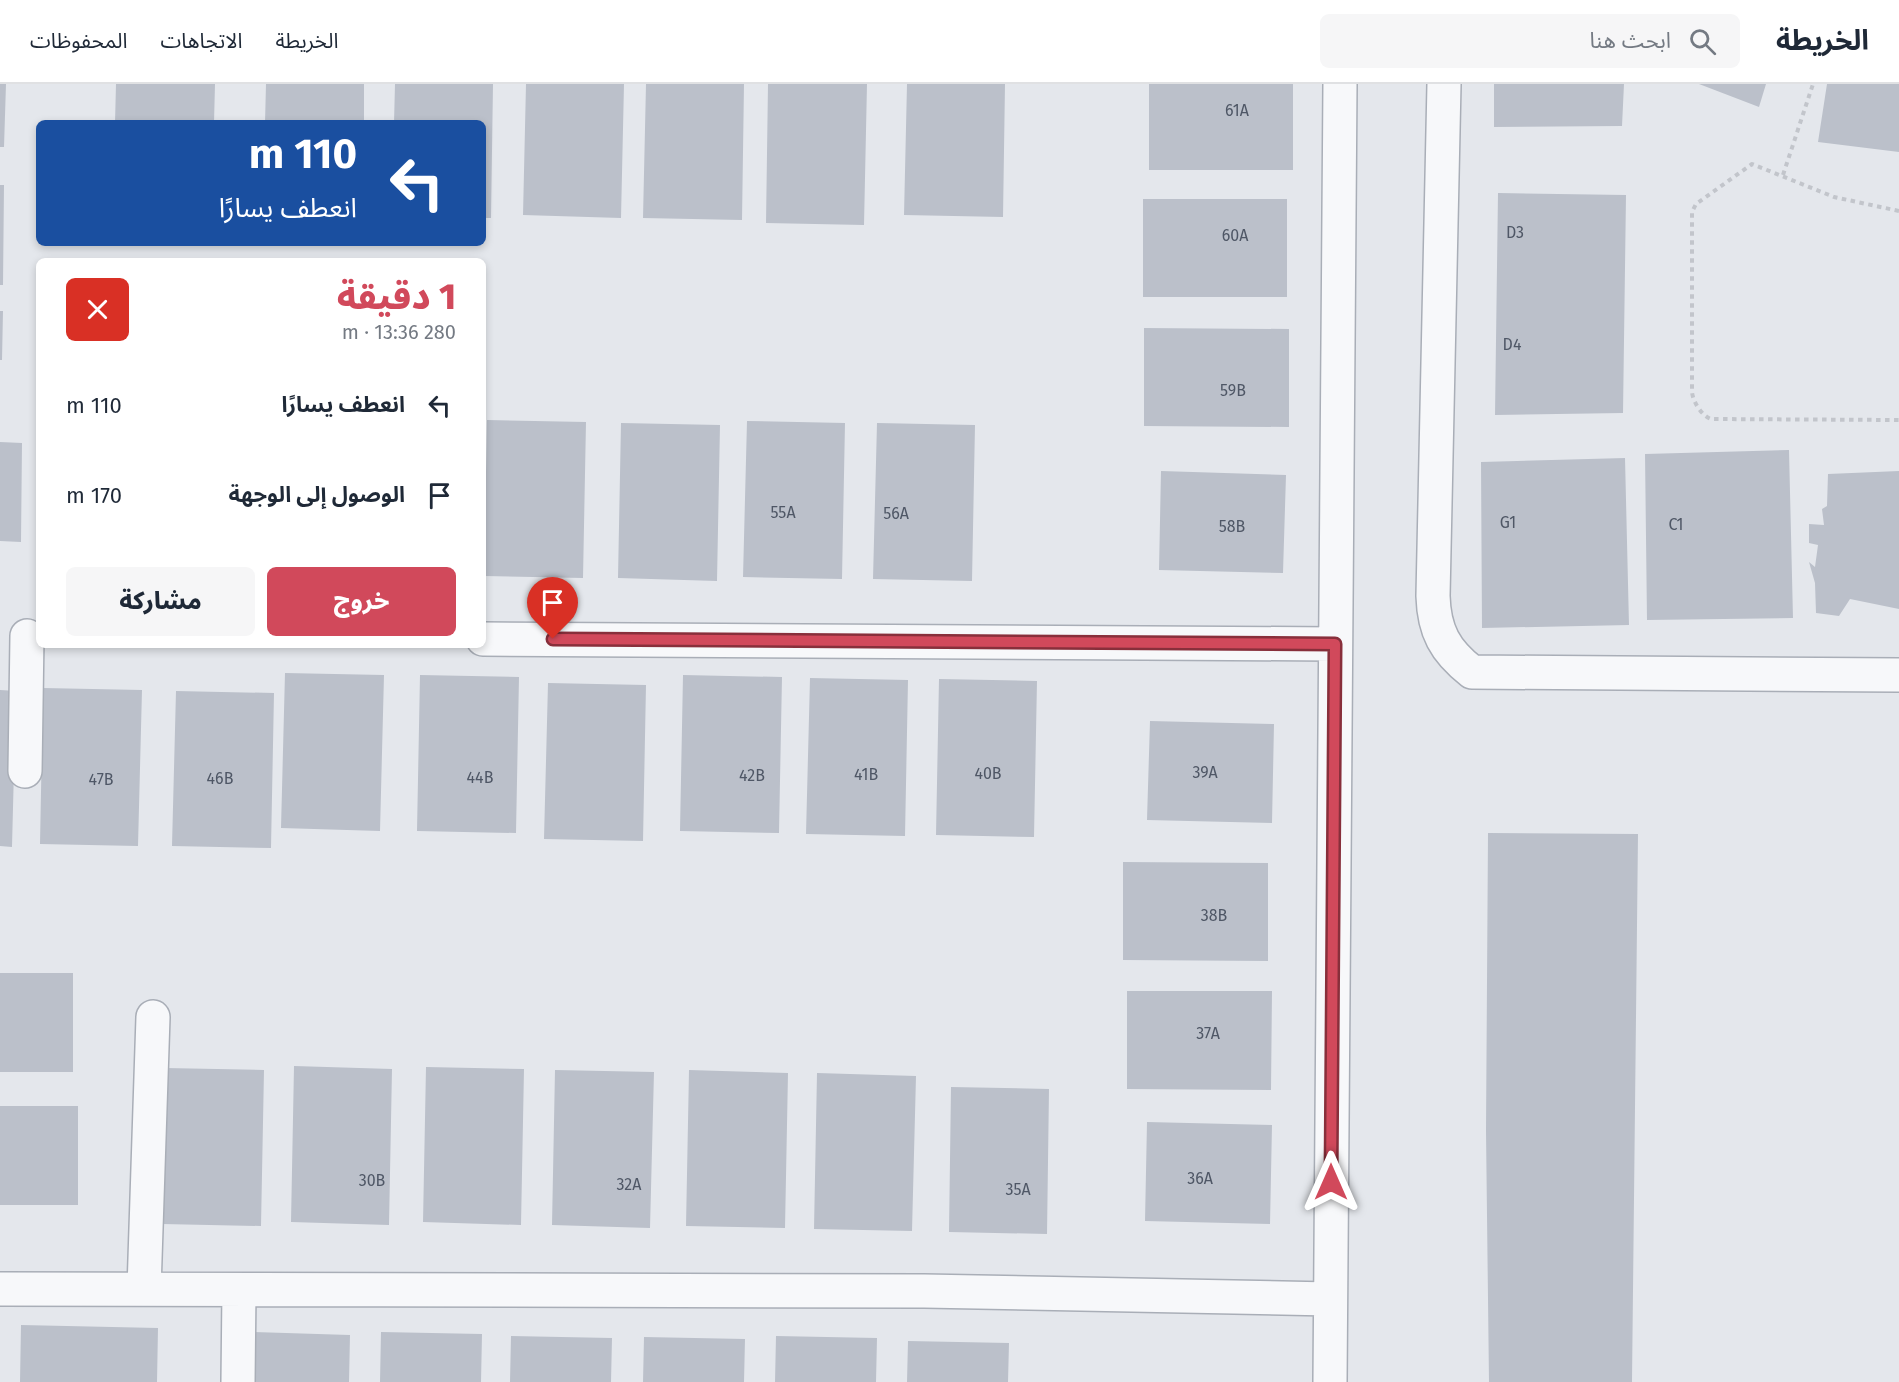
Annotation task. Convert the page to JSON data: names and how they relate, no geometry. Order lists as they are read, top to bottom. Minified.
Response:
{"house_numbers":["61A","D3","60A","D4","59B","55A","56A","G1","C1","58B","39A","40B","41B","42B","44B","46B","47B","38B","37A","36A","30B","32A","35A"],"page":{"header":"الخريطة","search":"ابحث هنا","nav":["الخريطة","الاتجاهات","المحفوظات"],"turn":["110 m","انعطف يسارًا"],"heading":["1 دقيقة","280 m · 13:36"],"list":[{"name":"انعطف يسارًا","value":"110 m"},{"name":"الوصول إلى الوجهة","value":"170 m"}],"buttons":["خروج","مشاركة"]}}
